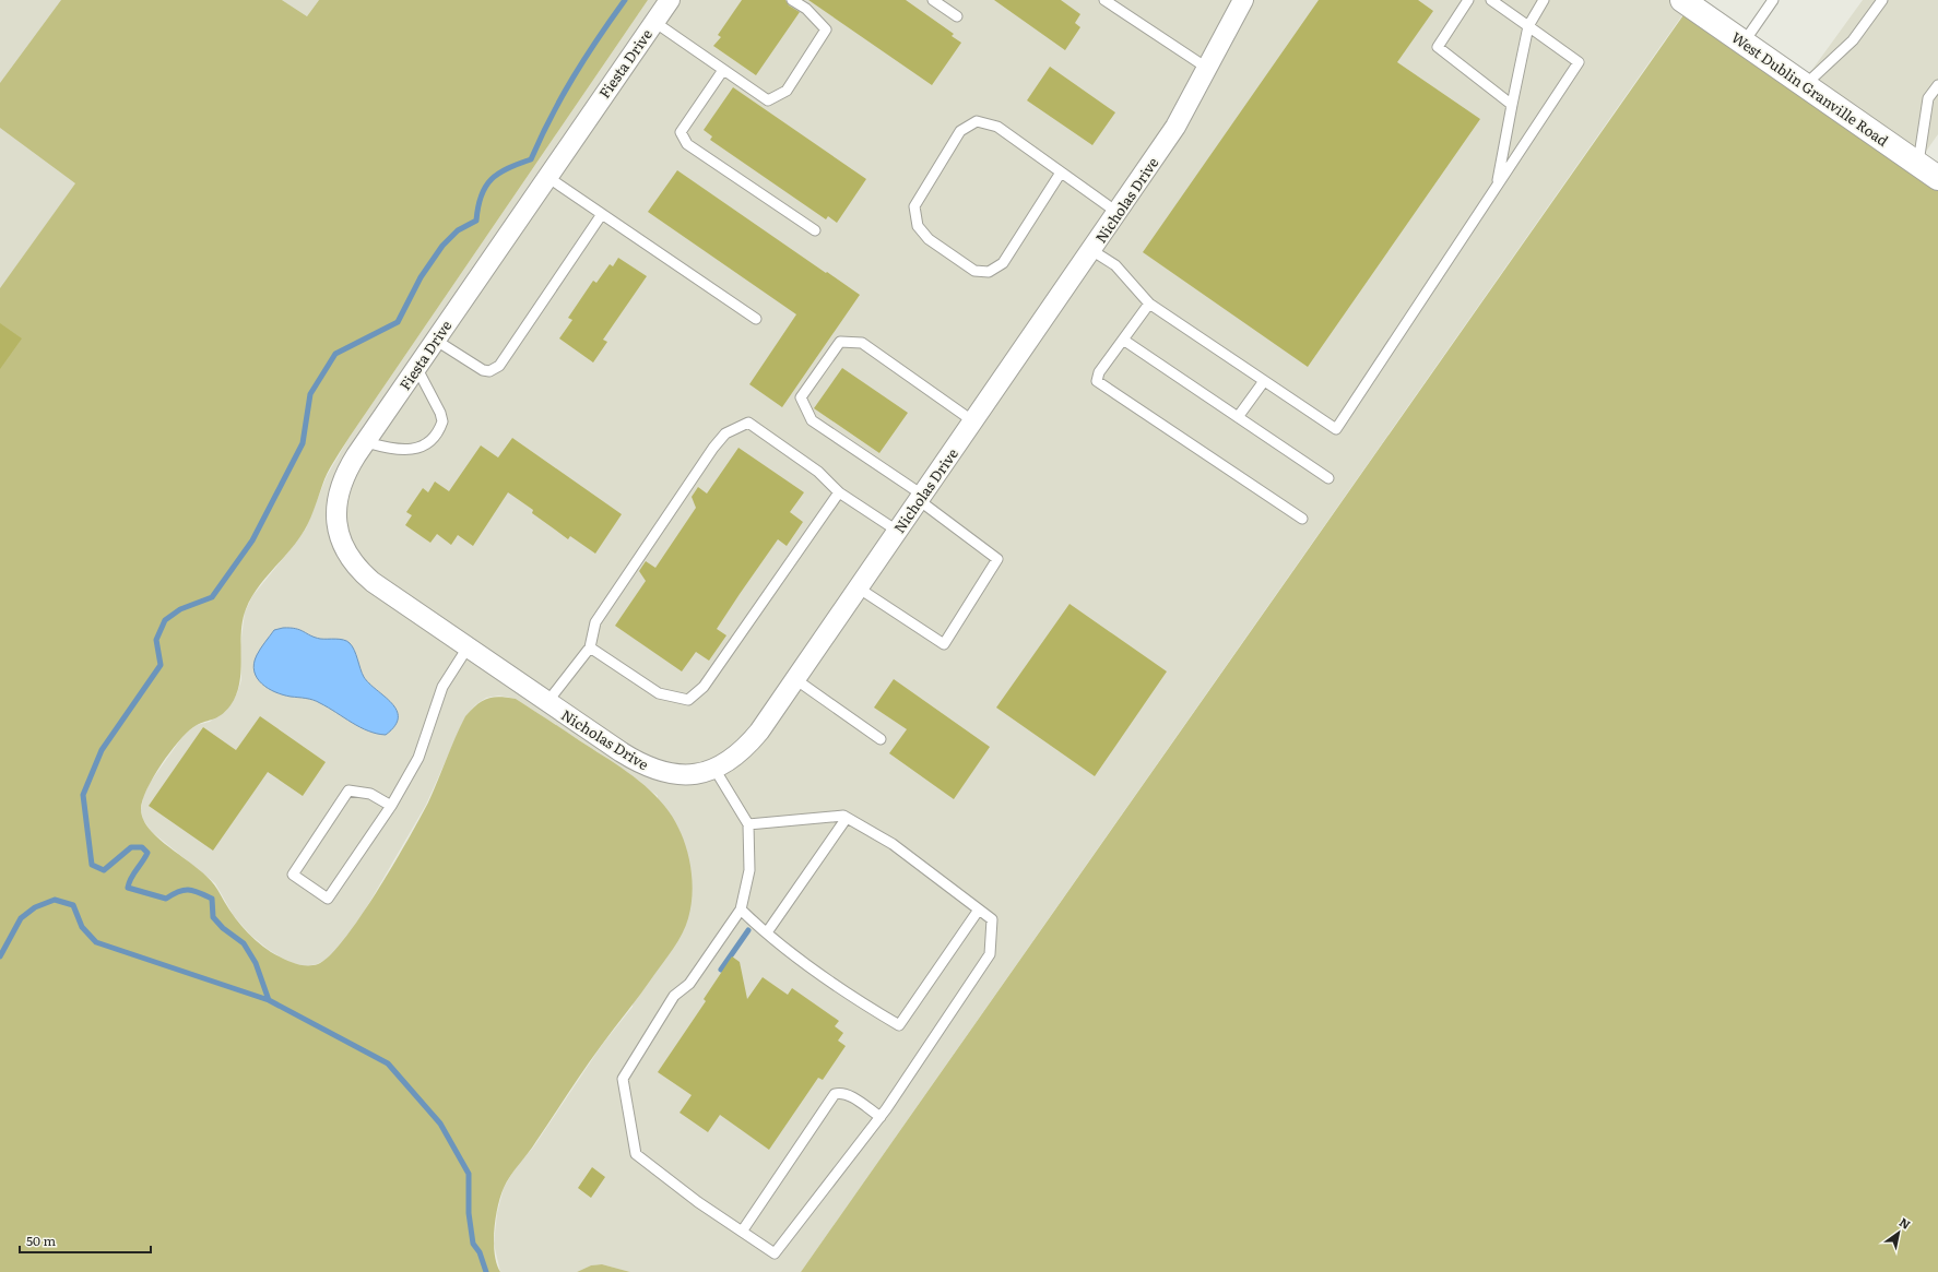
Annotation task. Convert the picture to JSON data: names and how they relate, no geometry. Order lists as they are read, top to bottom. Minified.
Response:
{"streets":{"main road":["West Dublin Granville Road"],"street":["Fiesta Drive","Nicholas Drive"]},"crossings":[["Fiesta Drive","Nicholas Drive"]],"scale_bar":"50 m","north":"top right"}
